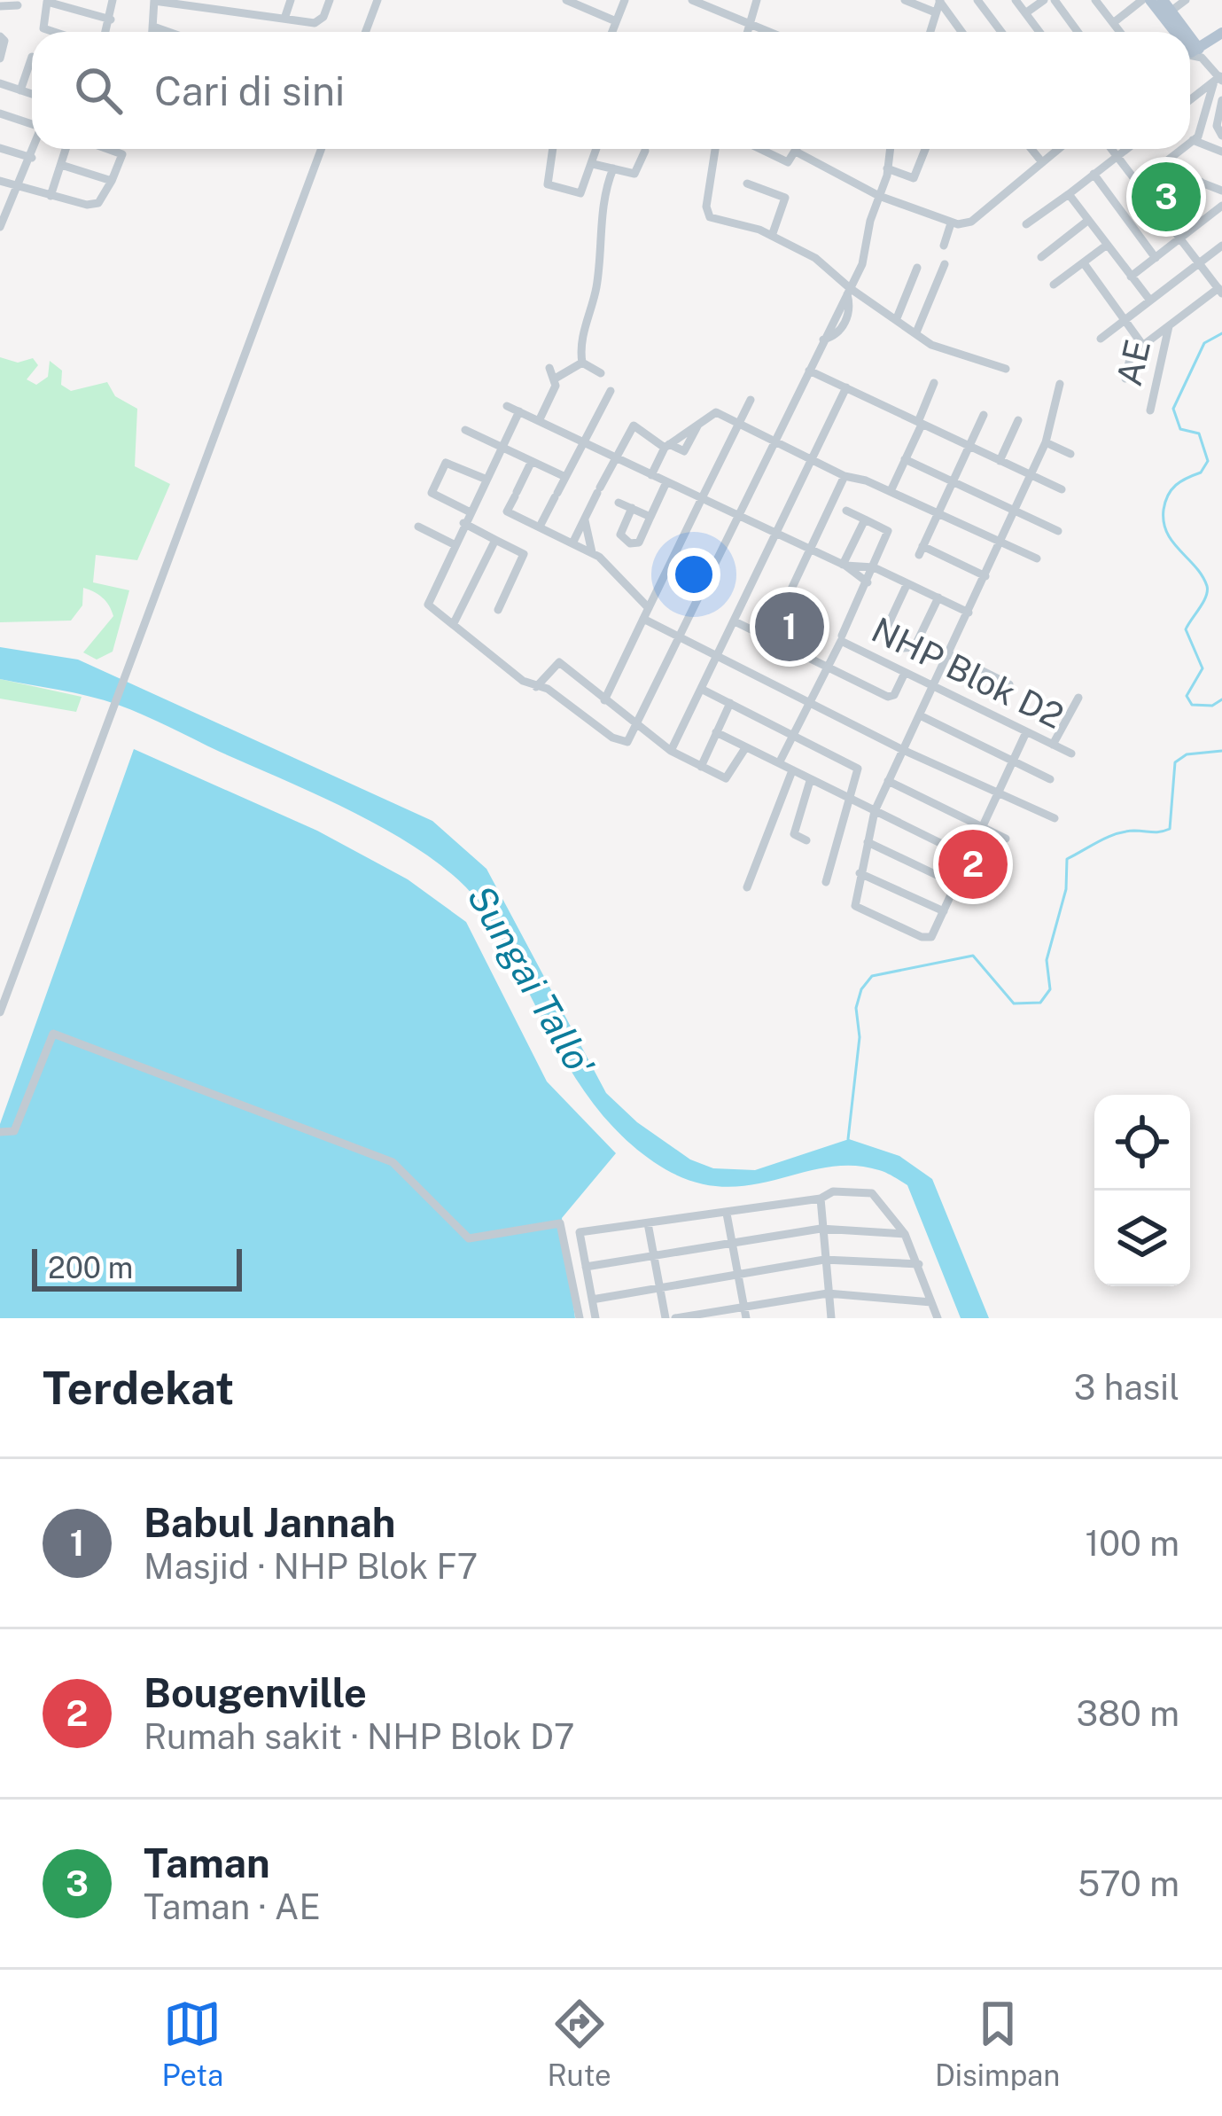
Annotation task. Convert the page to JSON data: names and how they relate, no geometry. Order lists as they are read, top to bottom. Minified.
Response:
{"streets":{"street":["AE","NHP Blok D2"]},"water":["Sungai Tallo'"],"scale_bar":"200 m","page":{"search":"Cari di sini","pins":["3","1","2"],"scale":"200 m","heading":["Terdekat","3 hasil"],"list":[{"mark":"1","name":"Babul Jannah","note":"Masjid · NHP Blok F7","value":"100 m"},{"mark":"2","name":"Bougenville","note":"Rumah sakit · NHP Blok D7","value":"380 m"},{"mark":"3","name":"Taman","note":"Taman · AE","value":"570 m"}],"nav":["Peta","Rute","Disimpan"]}}
